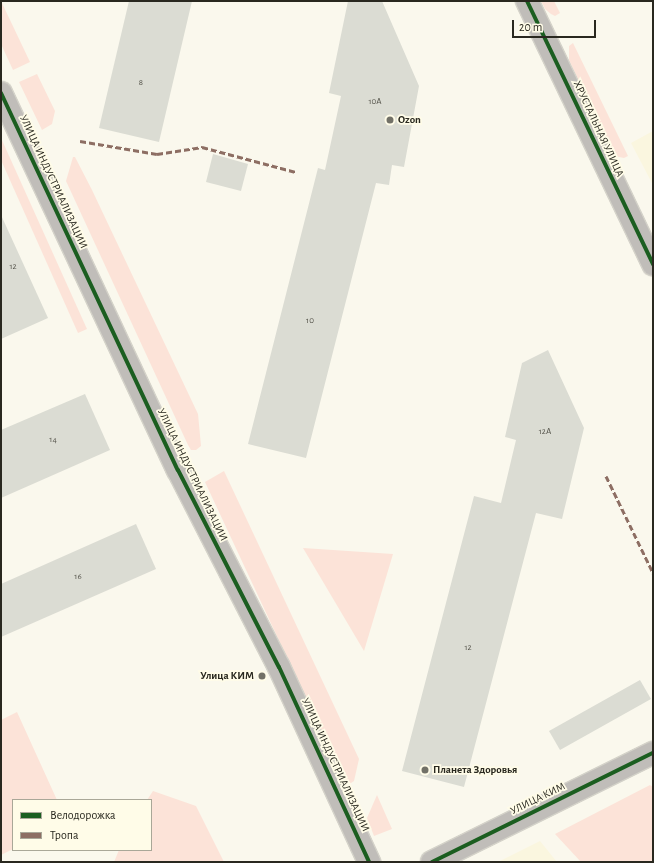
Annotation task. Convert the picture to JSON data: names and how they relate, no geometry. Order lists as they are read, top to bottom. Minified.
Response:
{"streets":{"street":["ХРУСТАЛЬНАЯ УЛИЦА","УЛИЦА ИНДУСТРИАЛИЗАЦИИ","УЛИЦА КИМ"]},"places":["Ozon","Улица КИМ","Планета Здоровья"],"house_numbers":["8","10А","12","10","12А","14","16","12"],"legend":["Велодорожка","Тропа"],"scale_bar":"20 m"}
